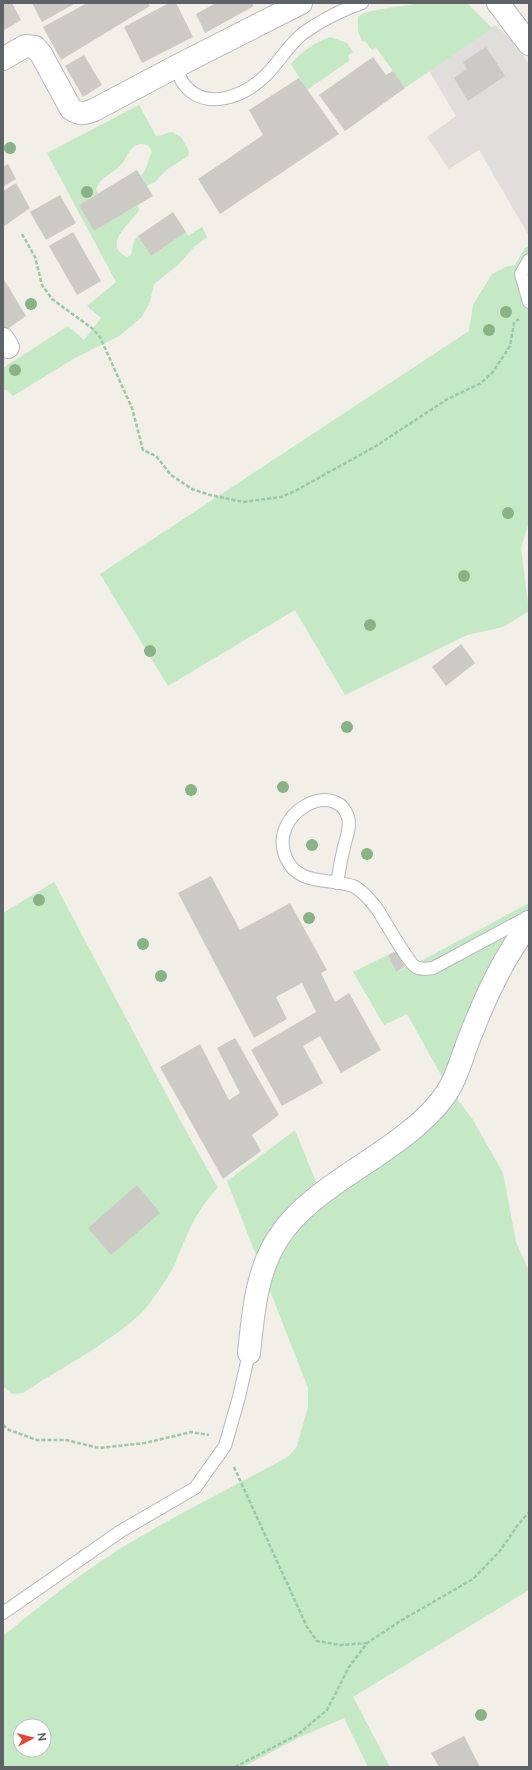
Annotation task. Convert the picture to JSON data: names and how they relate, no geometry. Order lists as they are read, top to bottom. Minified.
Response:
{"north":"right"}
